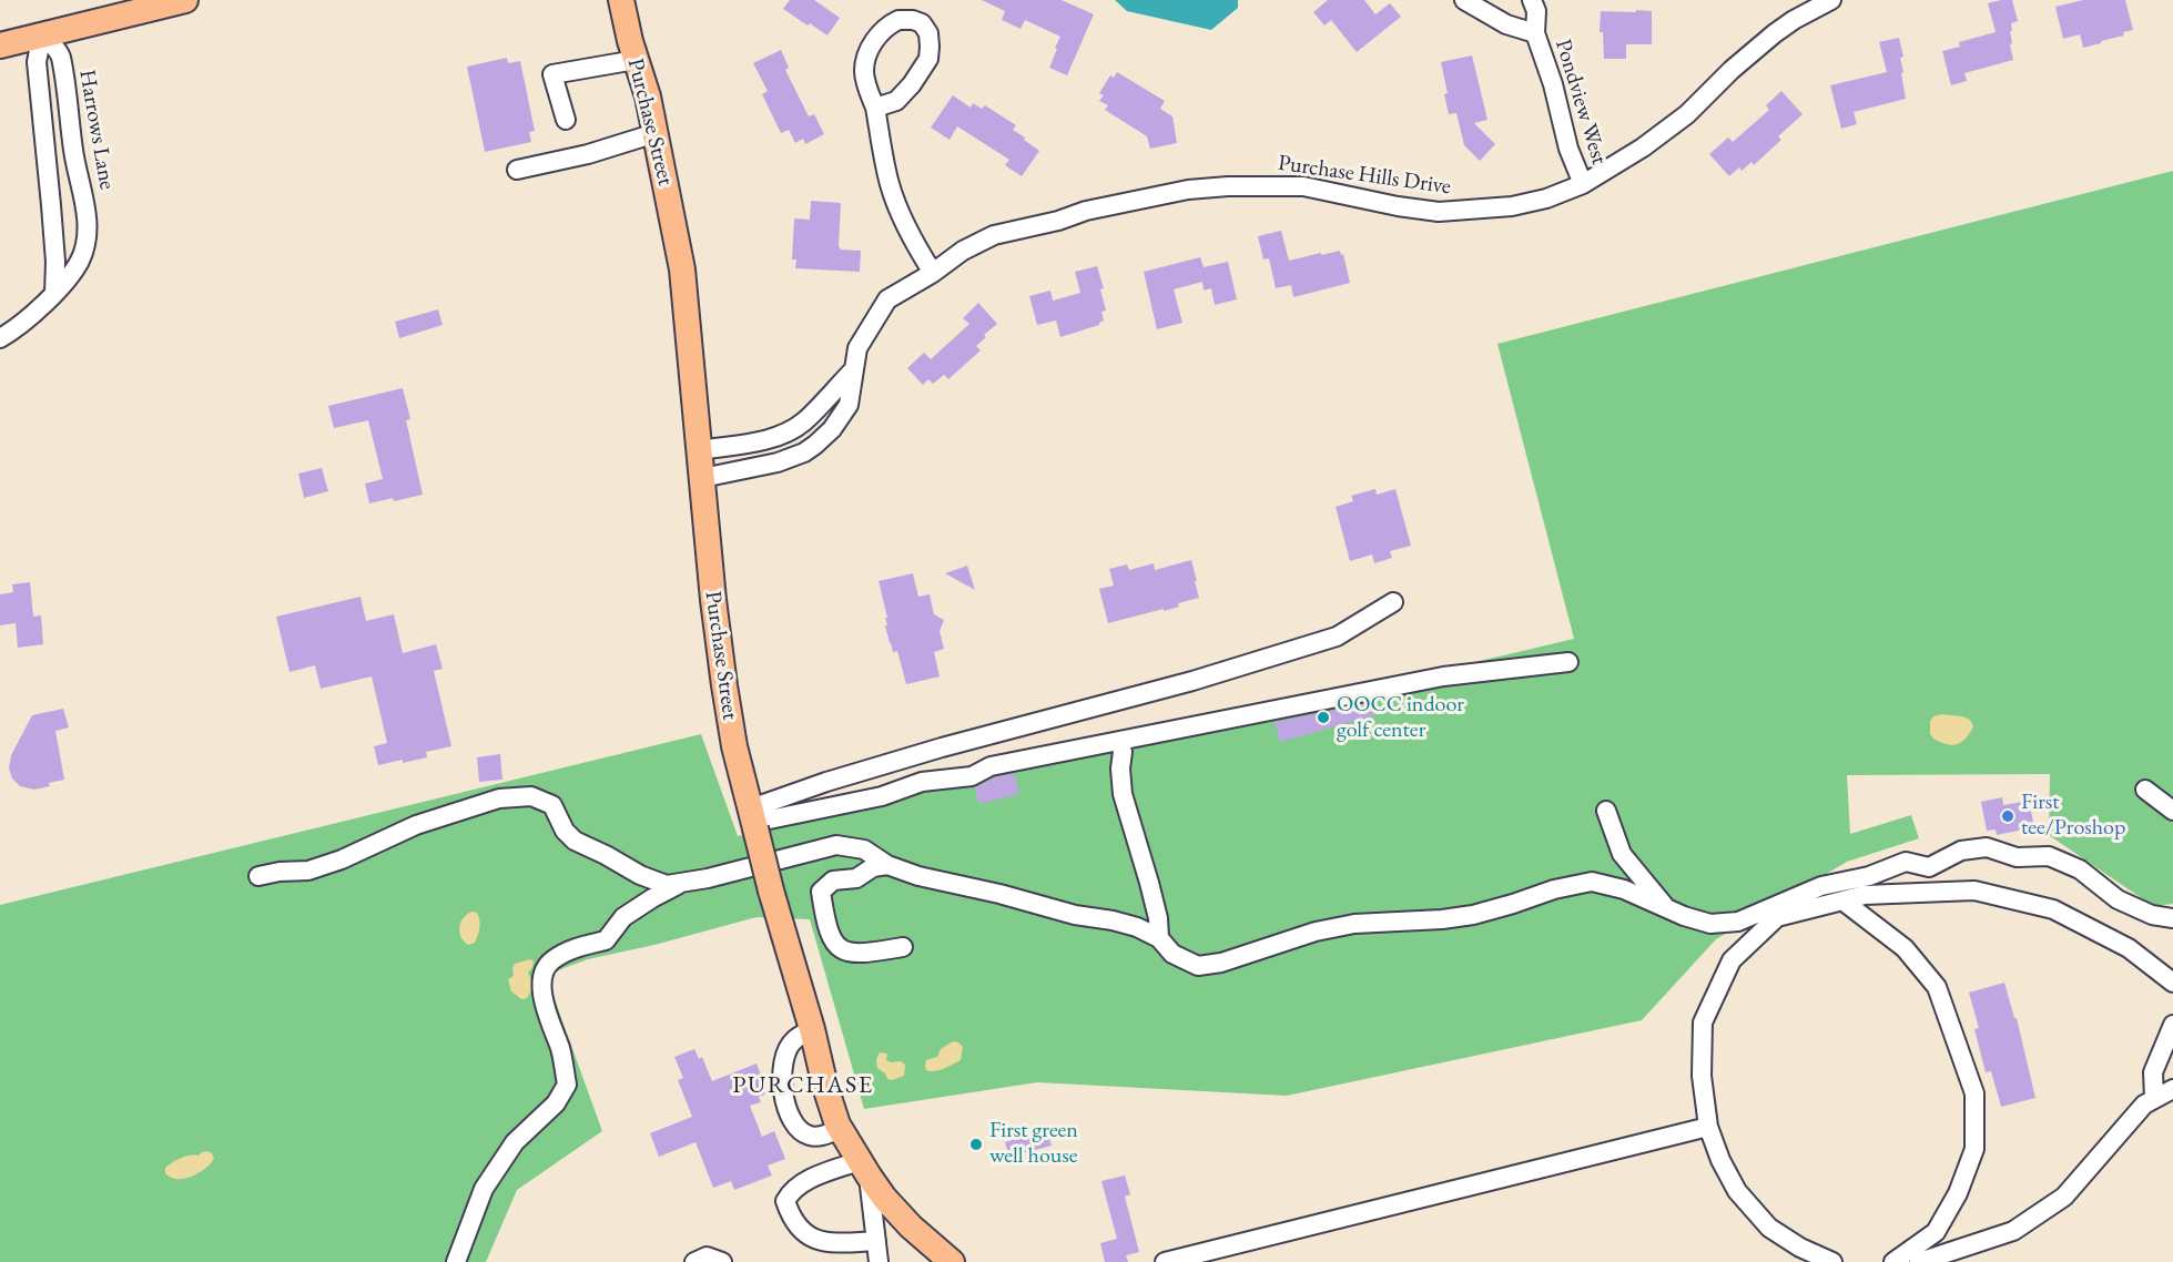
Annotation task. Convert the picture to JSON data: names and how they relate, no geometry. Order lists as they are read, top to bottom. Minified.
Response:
{"streets":{"main road":["Purchase Street"],"street":["Pondview West","Harrows Lane","Purchase Hills Drive"]},"crossings":[["Pondview West","Purchase Hills Drive"],["Purchase Street","Purchase Hills Drive"]],"districts":["PURCHASE"],"places":["OOCC indoor golf center","First tee/Proshop","First green well house"]}
